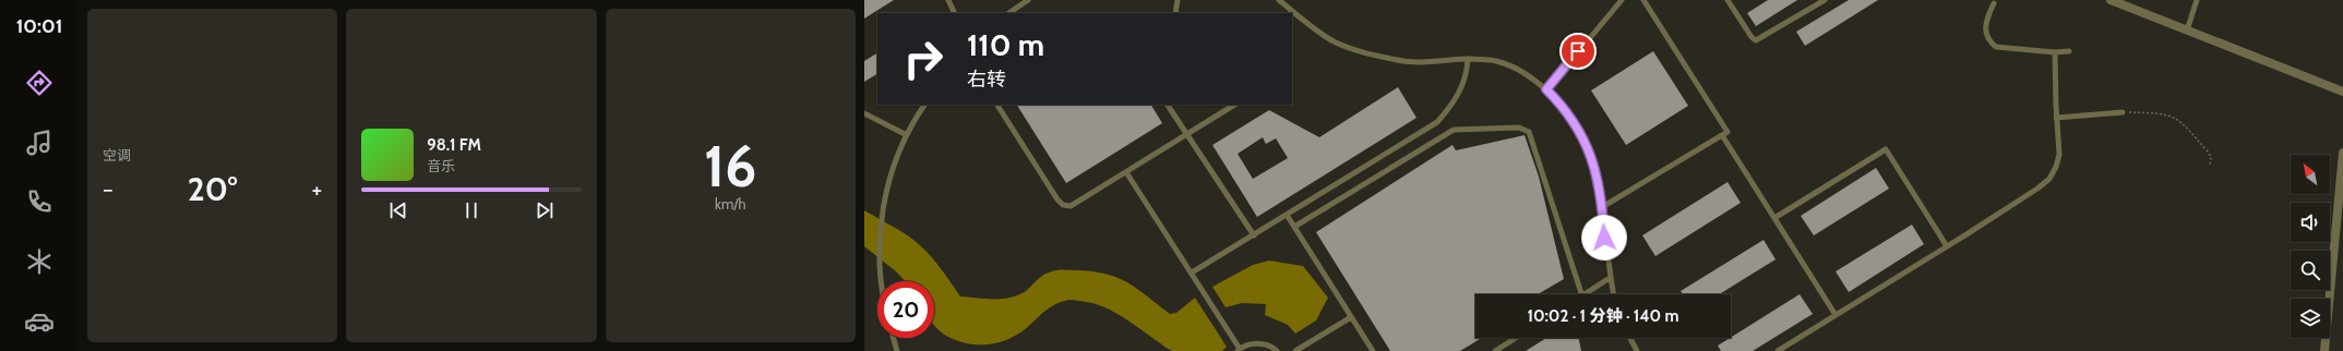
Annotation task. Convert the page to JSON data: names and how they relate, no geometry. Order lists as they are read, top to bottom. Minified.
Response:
{"north":"top left","page":{"tabs":"10:01","tile":["空调",["16","km/h"]],"turn":["110 m","右转"],"song":["98.1 FM","音乐"],"heat":["−","20°","+"],"limit":"20","trip":"10:02 · 1 分钟 · 140 m"}}
